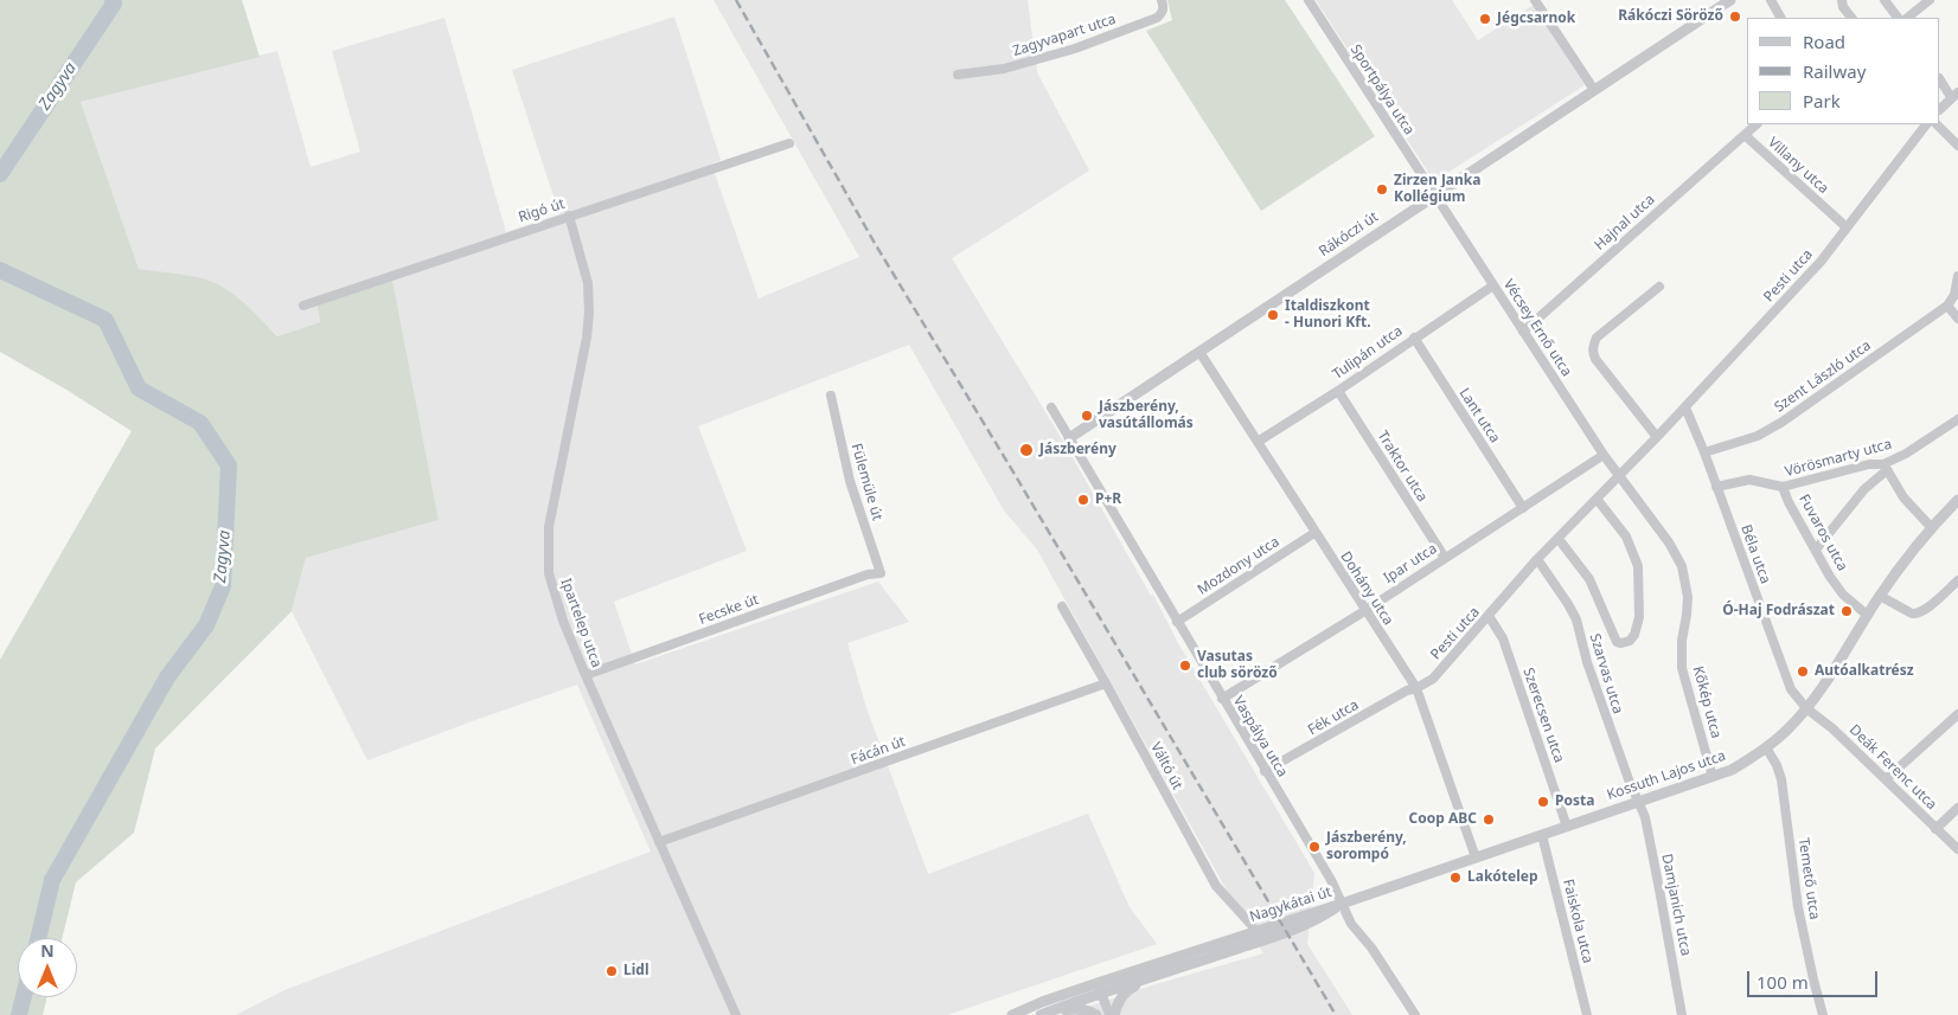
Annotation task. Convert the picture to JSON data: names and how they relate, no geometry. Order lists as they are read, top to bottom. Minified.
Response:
{"streets":{"street":["Zagyvapart utca","Sportpálya utca","Villany utca","Rigó út","Hajnal utca","Rákóczi út","Pesti utca","Vécsey Ernő utca","Tulipán utca","Szent László utca","Lant utca","Vörösmarty utca","Traktor utca","Fülemüle út","Fuvaros utca","Béla utca","Ipar utca","Mozdony utca","Dohány utca","Fecske út","Ipartelep utca","Szarvas utca","Kőkép utca","Szerecsen utca","Fék utca","Vaspálya utca","Fácán út","Váltó út","Deák Ferenc utca","Kossuth Lajos utca","Temető utca","Nagykátai út","Damjanich utca","Faiskola utca"]},"crossings":[["Sportpálya utca","Rákóczi út"],["Sportpálya utca","Vécsey Ernő utca"],["Villany utca","Hajnal utca"],["Villany utca","Pesti utca"],["Rigó út","Ipartelep utca"],["Hajnal utca","Vécsey Ernő utca"],["Rákóczi út","Vécsey Ernő utca"],["Rákóczi út","Dohány utca"],["Rákóczi út","Vaspálya utca"],["Pesti utca","Vécsey Ernő utca"],["Pesti utca","Béla utca"],["Pesti utca","Dohány utca"],["Pesti utca","Szarvas utca"],["Pesti utca","Kőkép utca"],["Pesti utca","Szerecsen utca"],["Pesti utca","Fék utca"],["Vécsey Ernő utca","Tulipán utca"],["Vécsey Ernő utca","Ipar utca"],["Vécsey Ernő utca","Kőkép utca"],["Tulipán utca","Lant utca"],["Tulipán utca","Traktor utca"],["Tulipán utca","Dohány utca"],["Szent László utca","Béla utca"],["Lant utca","Ipar utca"],["Vörösmarty utca","Fuvaros utca"],["Vörösmarty utca","Béla utca"],["Traktor utca","Ipar utca"],["Fülemüle út","Fecske út"],["Fuvaros utca","Kossuth Lajos utca"],["Béla utca","Deák Ferenc utca"],["Béla utca","Kossuth Lajos utca"],["Ipar utca","Dohány utca"],["Ipar utca","Vaspálya utca"],["Mozdony utca","Dohány utca"],["Mozdony utca","Vaspálya utca"],["Dohány utca","Fék utca"],["Dohány utca","Kossuth Lajos utca"],["Fecske út","Ipartelep utca"],["Ipartelep utca","Fácán út"],["Szarvas utca","Kossuth Lajos utca"],["Szarvas utca","Damjanich utca"],["Kőkép utca","Kossuth Lajos utca"],["Szerecsen utca","Kossuth Lajos utca"],["Fék utca","Vaspálya utca"],["Vaspálya utca","Kossuth Lajos utca"],["Vaspálya utca","Nagykátai út"],["Fácán út","Váltó út"],["Váltó út","Nagykátai út"],["Deák Ferenc utca","Kossuth Lajos utca"],["Kossuth Lajos utca","Temető utca"],["Kossuth Lajos utca","Nagykátai út"],["Kossuth Lajos utca","Damjanich utca"],["Kossuth Lajos utca","Faiskola utca"]],"water":["Zagyva"],"places":["Rákóczi Söröző","Jégcsarnok","Zirzen Janka Kollégium","Italdiszkont - Hunori Kft.","Jászberény, vasútállomás","Jászberény","P+R","Ó-Haj Fodrászat","Vasutas club söröző","Autóalkatrész","Posta","Coop ABC","Jászberény, sorompó","Lakótelep","Lidl"],"legend":["Road","Railway","Park"],"scale_bar":"100 m","north":"top"}
